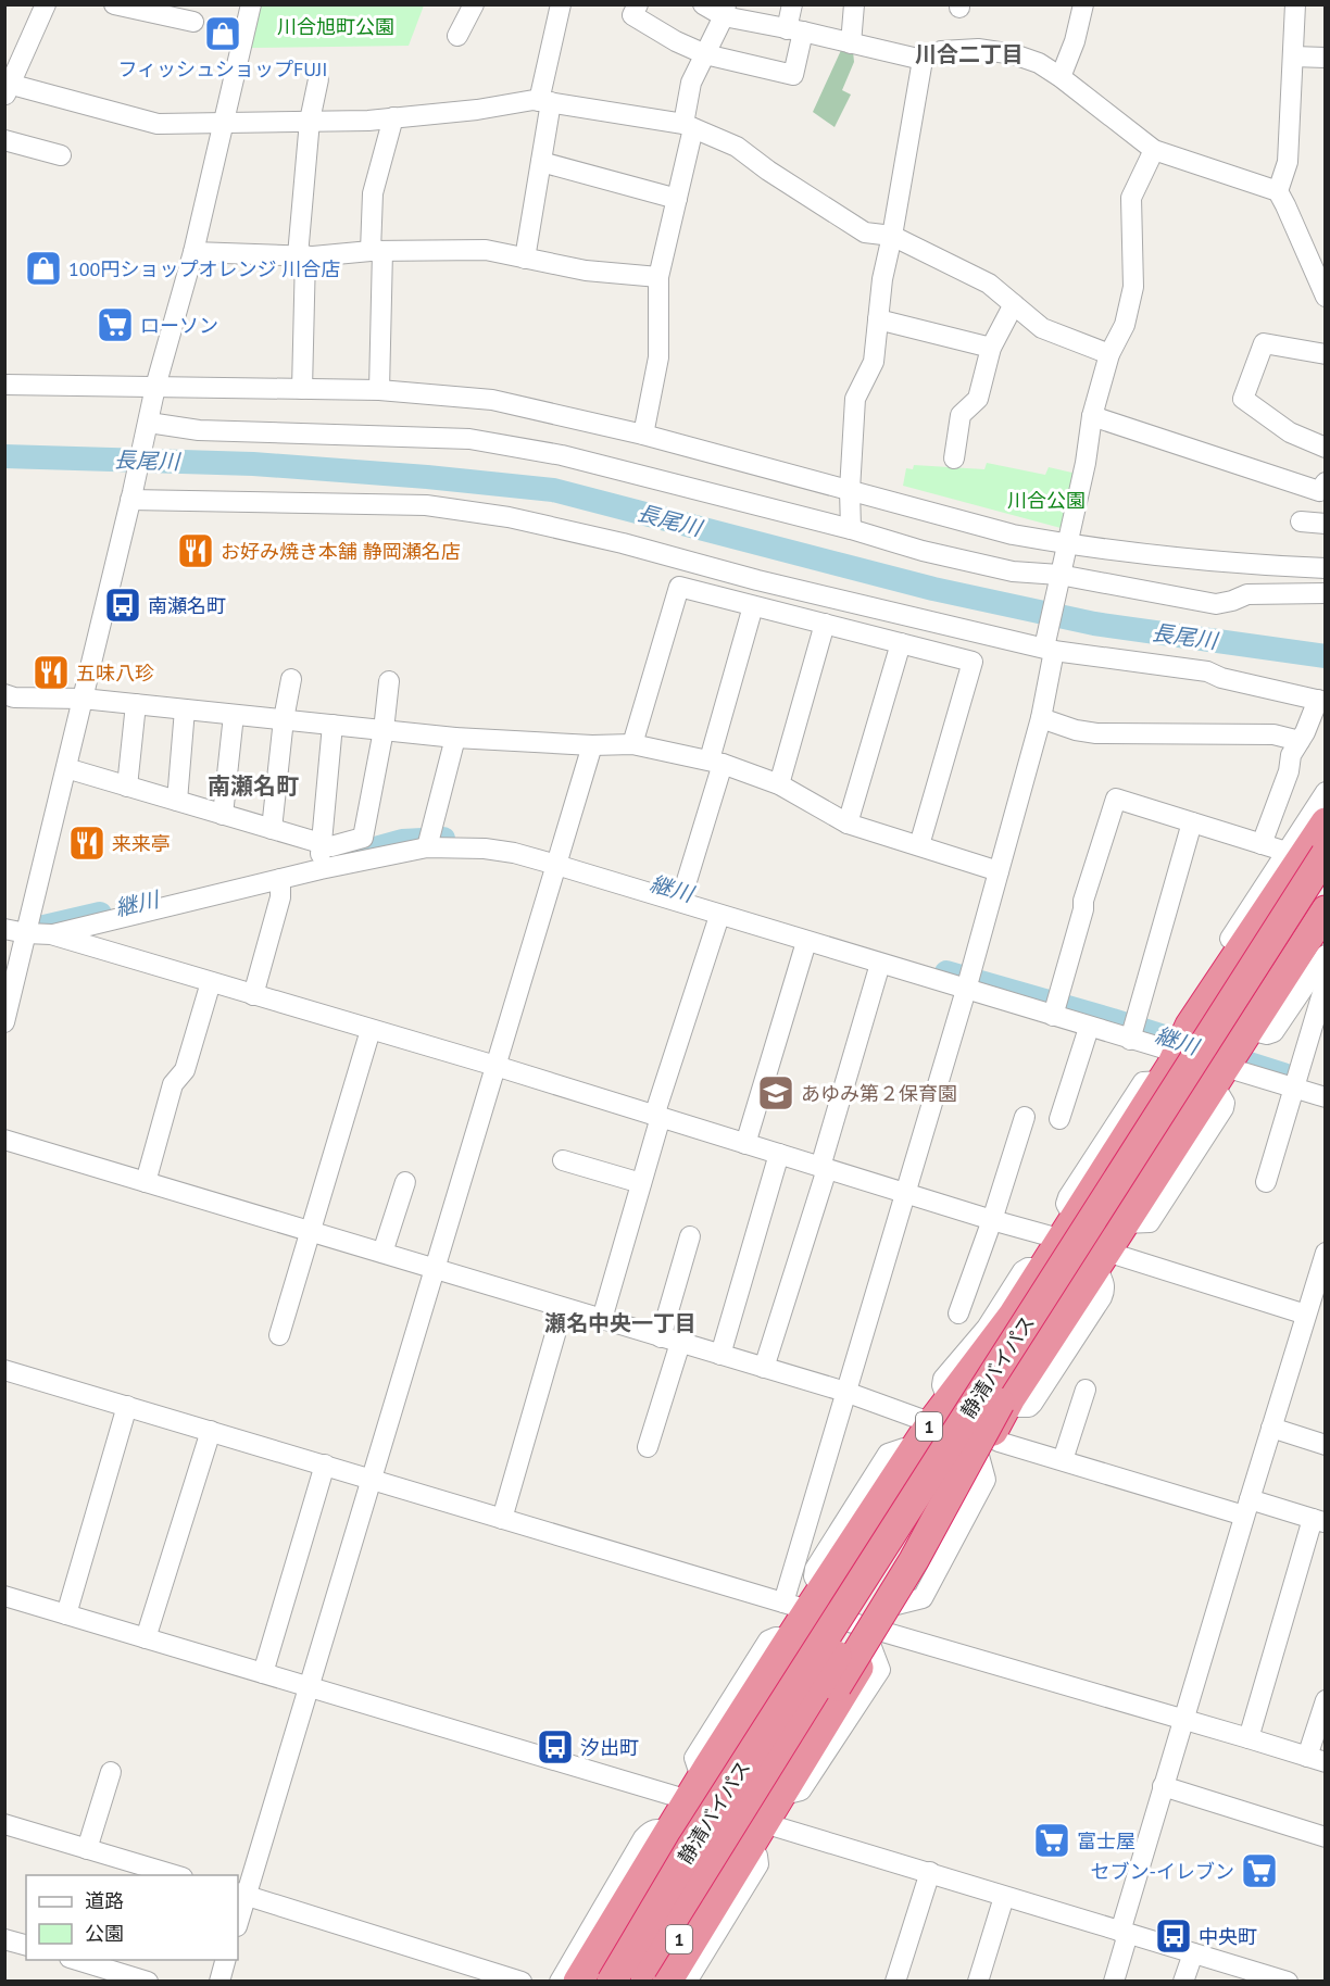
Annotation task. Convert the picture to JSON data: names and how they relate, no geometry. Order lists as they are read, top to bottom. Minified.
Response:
{"streets":{"highway":["静清バイパス","1"]},"crossings":[["静清バイパス","1"]],"districts":["川合二丁目","南瀬名町","瀬名中央一丁目"],"water":["長尾川","継川"],"parks":["川合旭町公園","川合公園"],"places":{"shop":["フィッシュショップFUJI","100円ショップオレンジ 川合店"],"supermarket":["ローソン","富士屋","セブン-イレブン"],"restaurant":["お好み焼き本舗 静岡瀬名店","五味八珍","来来亭"],"bus stop":["南瀬名町","汐出町","中央町"],"school or university":["あゆみ第２保育園"]},"legend":["道路","公園"]}
